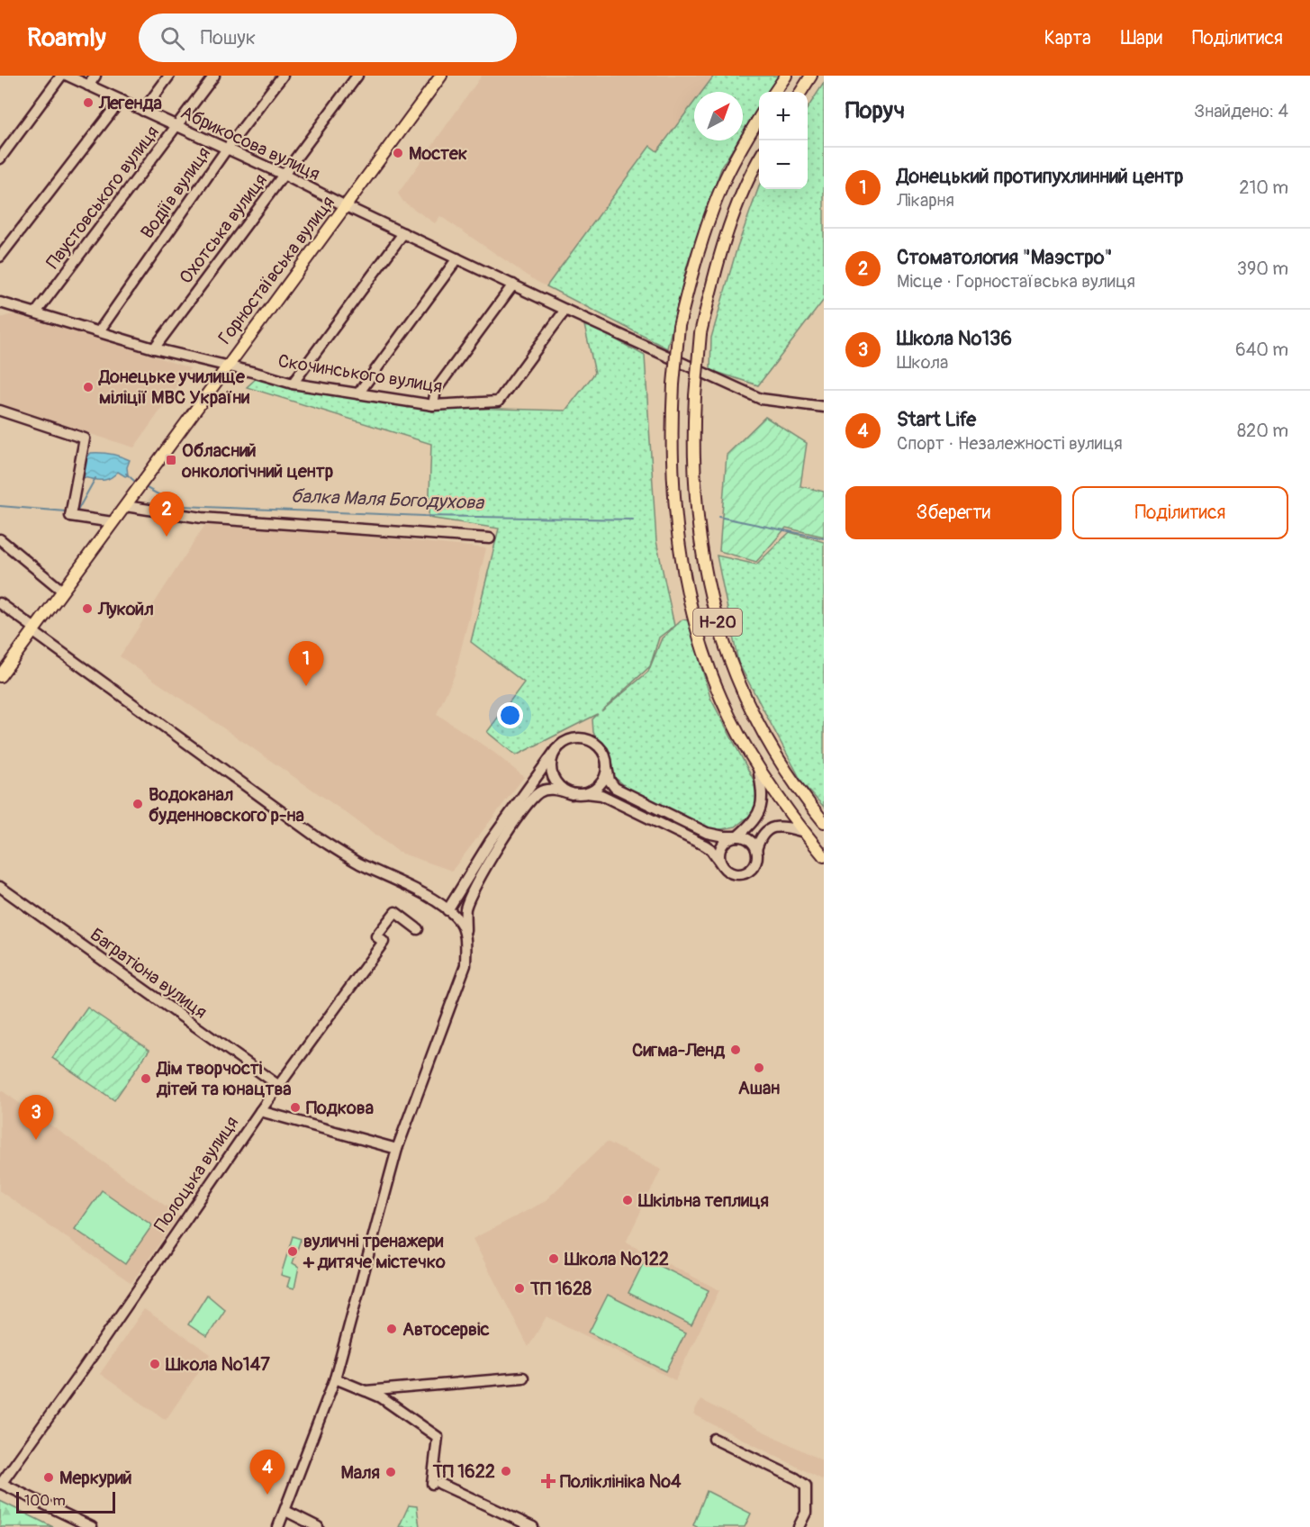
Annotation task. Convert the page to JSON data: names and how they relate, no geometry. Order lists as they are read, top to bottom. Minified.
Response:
{"streets":{"main road":["Горностаївська вулиця","Н-20"],"street":["Абрикосова вулиця","Водіїв вулиця","Паустовського вулиця","Охотська вулиця","Скочинського вулиця","Багратіона вулиця","Полоцька вулиця"]},"crossings":[["Абрикосова вулиця","Водіїв вулиця"],["Абрикосова вулиця","Паустовського вулиця"],["Абрикосова вулиця","Охотська вулиця"],["Абрикосова вулиця","Горностаївська вулиця"],["Абрикосова вулиця","Скочинського вулиця"],["Водіїв вулиця","Скочинського вулиця"],["Паустовського вулиця","Скочинського вулиця"],["Охотська вулиця","Скочинського вулиця"],["Горностаївська вулиця","Скочинського вулиця"],["Багратіона вулиця","Полоцька вулиця"]],"water":["балка Маля Богодухова"],"places":{"other":["Легенда","Мостек","Донецьке училище міліції МВС України","Лукойл","Водоканал буденновского р-на","Сигма-Ленд","Ашан","Дім творчості дітей та юнацтва","Подкова","Шкільна теплиця","вуличні тренажери + дитяче містечко","Школа №122","ТП 1628","Автосервіс","Школа №147","ТП 1622","Маля","Меркурий"],"transit":["Обласний онкологічний центр"],"health":["Поліклініка №4"]},"scale_bar":"100 m","north":"top right","page":{"header":"Roamly","search":"Пошук","nav":["Карта","Шари","Поділитися"],"heading":["Поруч","Знайдено: 4"],"map_buttons":["+","−"],"list":[{"mark":"1","name":"Донецький протипухлинний центр","note":"Лікарня","value":"210 m"},{"mark":"2","name":"Стоматология \"Маэстро\"","note":"Місце · Горностаївська вулиця","value":"390 m"},{"mark":"3","name":"Школа №136","note":"Школа","value":"640 m"},{"mark":"4","name":"Start Life","note":"Спорт · Незалежності вулиця","value":"820 m"}],"buttons":["Зберегти","Поділитися"],"pins":["2","1","3","4"],"scale":"100 m"}}
